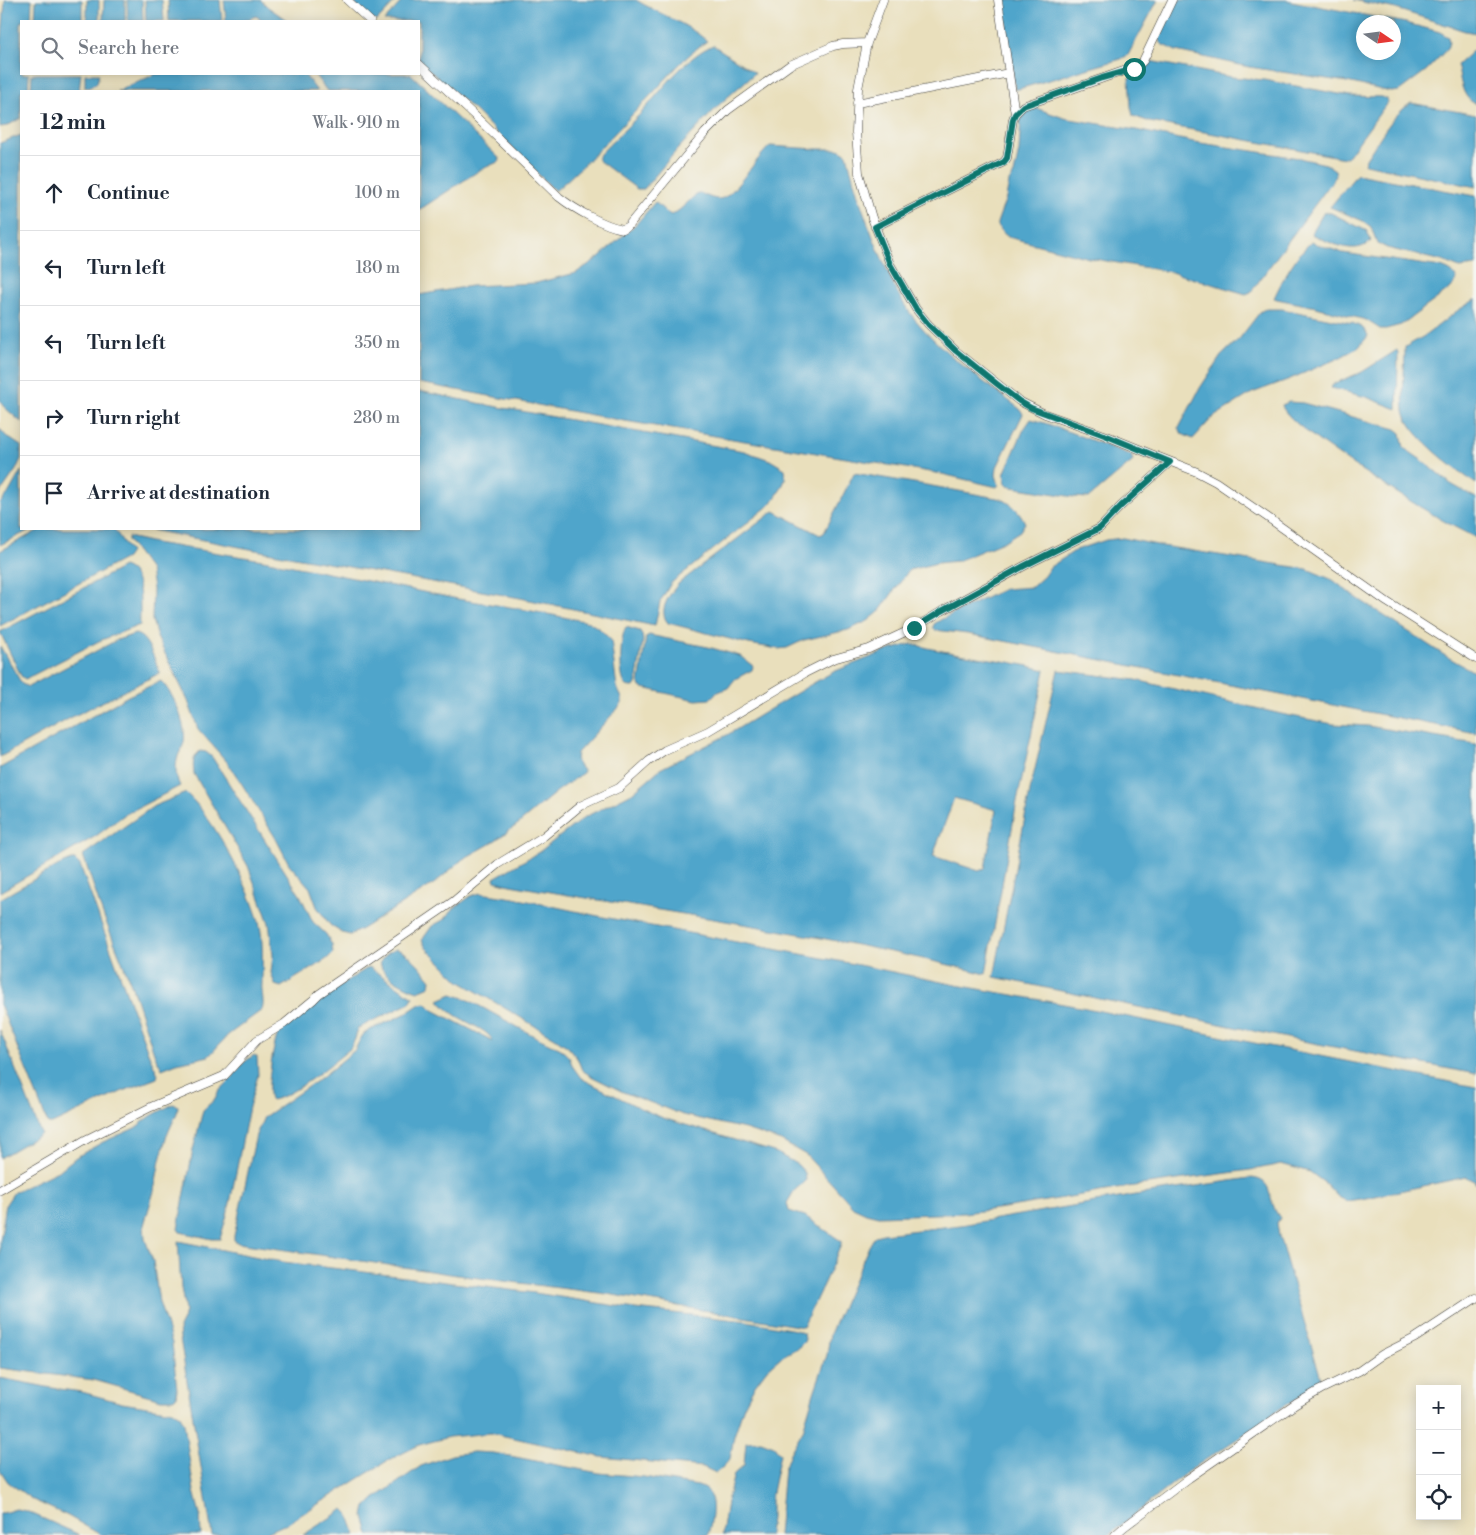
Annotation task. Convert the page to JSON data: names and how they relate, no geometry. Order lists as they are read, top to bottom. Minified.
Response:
{"north":"right","page":{"search":"Search here","heading":["12 min","Walk · 910 m"],"list":[["Continue","100 m"],["Turn left","180 m"],["Turn left","350 m"],["Turn right","280 m"],"Arrive at destination"],"map_buttons":["+","−"]}}
